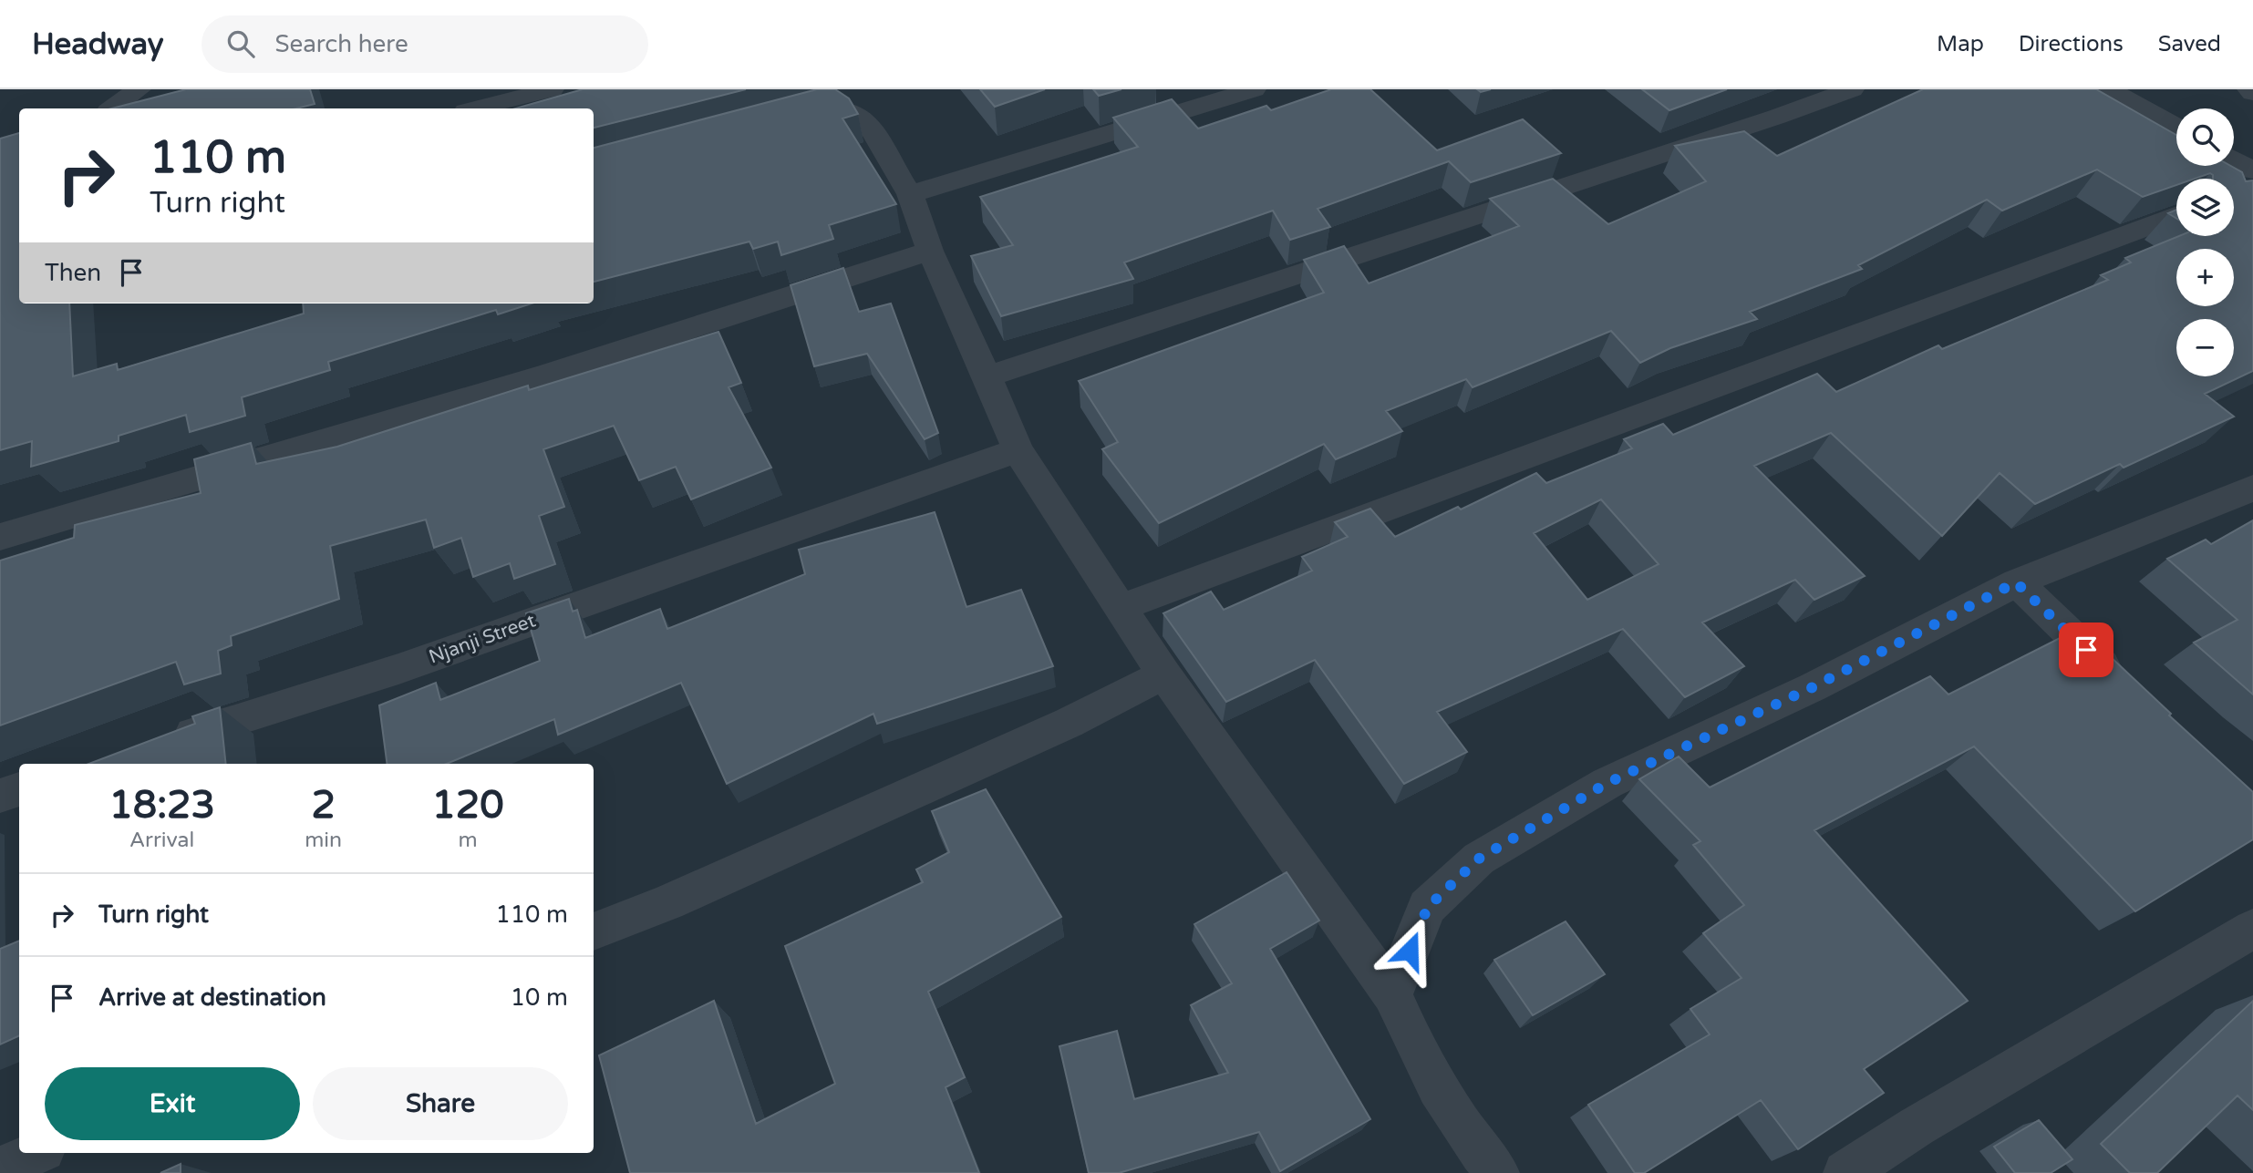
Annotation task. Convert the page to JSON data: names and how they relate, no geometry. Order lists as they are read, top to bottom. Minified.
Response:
{"streets":{"street":["Njanji Street"]},"page":{"header":"Headway","search":"Search here","nav":["Map","Directions","Saved"],"map_buttons":["+","−"],"turn":["110 m","Turn right"],"then":"Then","eta":["18:23","Arrival","2","min","120","m"],"list":[{"name":"Turn right","value":"110 m"},{"name":"Arrive at destination","value":"10 m"}],"buttons":["Exit","Share"]}}
